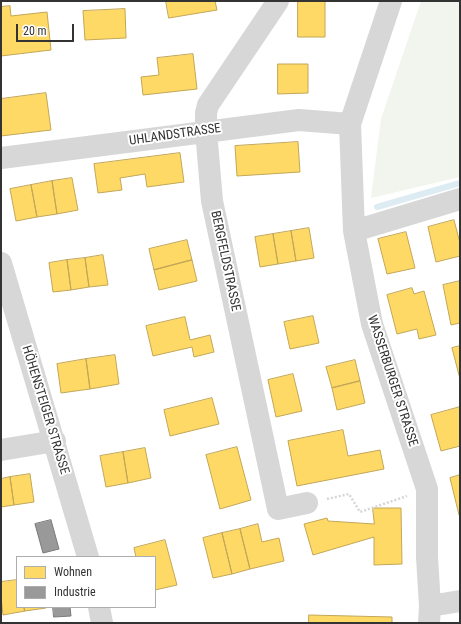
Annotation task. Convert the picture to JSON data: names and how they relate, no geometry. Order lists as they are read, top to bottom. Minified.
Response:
{"streets":{"street":["UHLANDSTRASSE","BERGFELDSTRASSE","WASSERBURGER STRASSE","HÖHENSTEIGER STRASSE"]},"crossings":[["UHLANDSTRASSE","BERGFELDSTRASSE"],["UHLANDSTRASSE","WASSERBURGER STRASSE"]],"legend":["Wohnen","Industrie"],"scale_bar":"20 m"}
